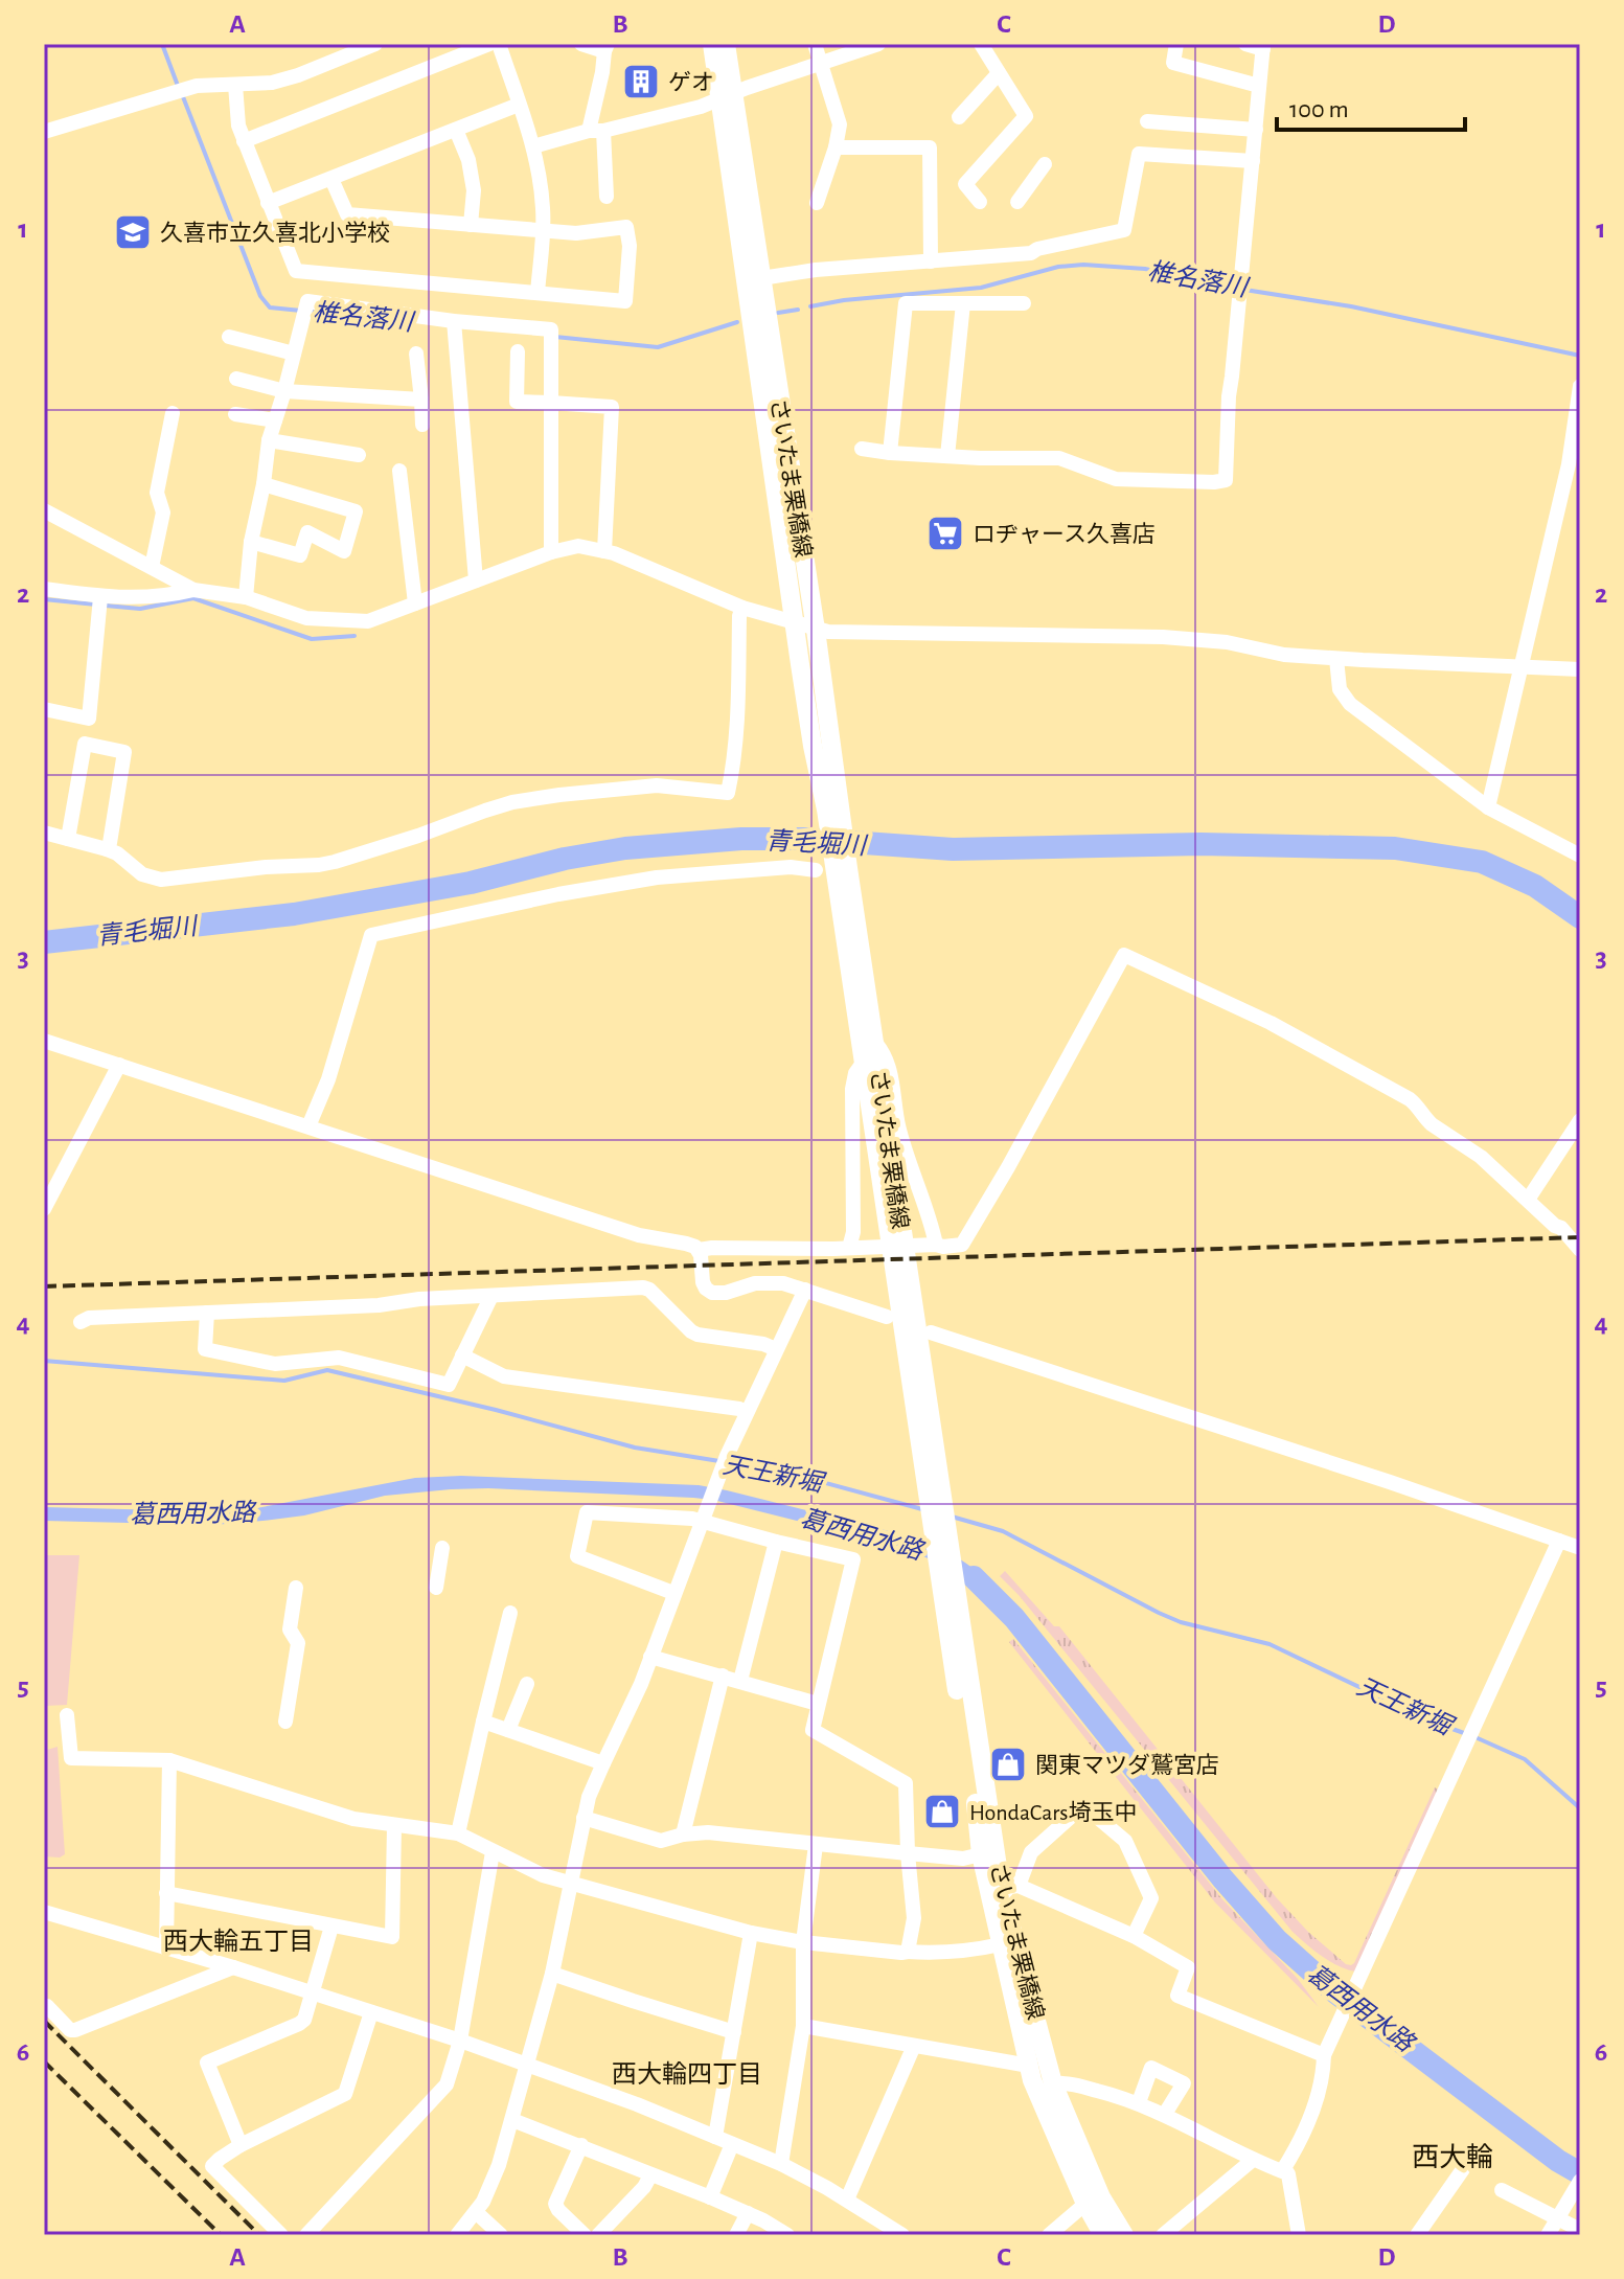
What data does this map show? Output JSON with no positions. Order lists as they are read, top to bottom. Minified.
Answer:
{"streets":{"main road":["さいたま栗橋線"]},"districts":["西大輪五丁目","西大輪四丁目","西大輪"],"water":["椎名落川","青毛堀川","天王新堀","葛西用水路"],"places":{"building":["ゲオ"],"school or university":["久喜市立久喜北小学校"],"supermarket":["ロヂャース久喜店"],"shop":["関東マツダ鷲宮店","HondaCars埼玉中"]},"scale_bar":"100 m","grid":{"columns":["A","B","C","D"],"rows":["1","2","3","4","5","6"]}}
